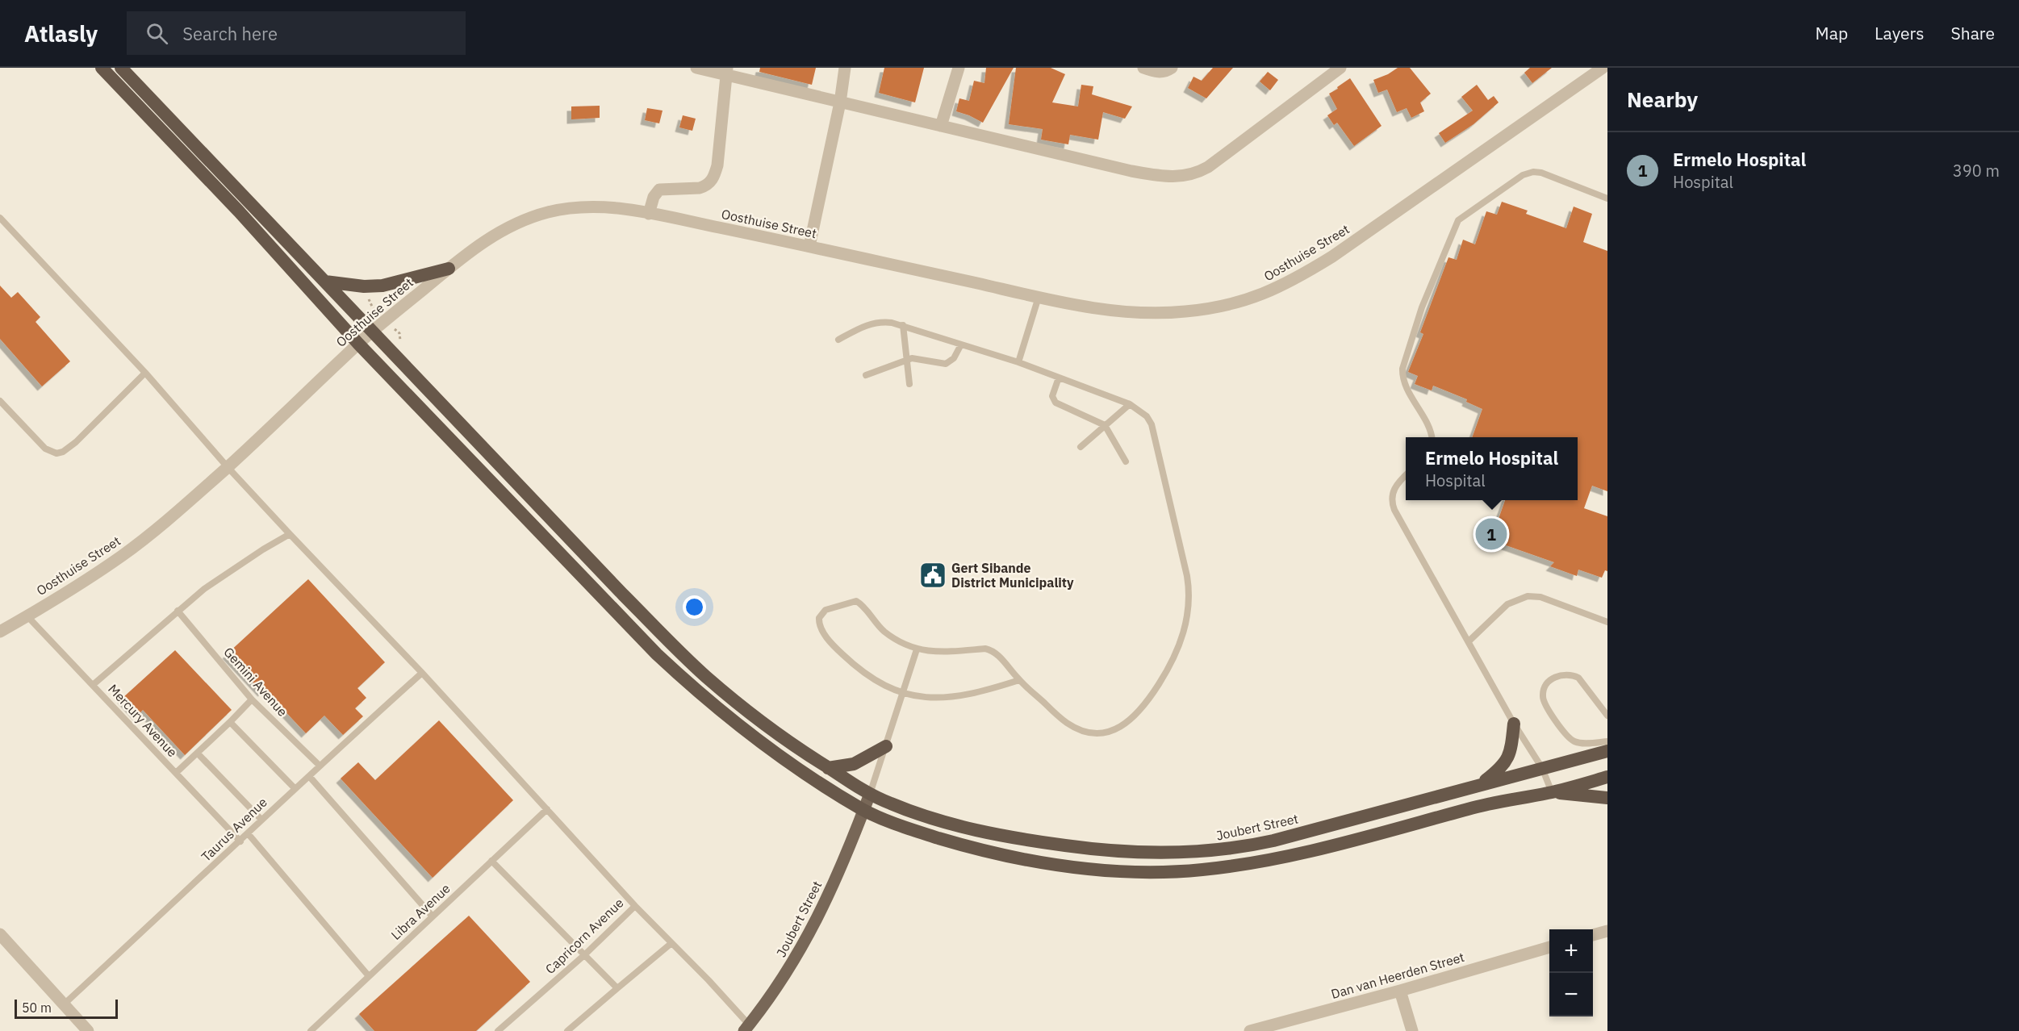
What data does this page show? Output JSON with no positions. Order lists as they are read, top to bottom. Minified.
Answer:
{"streets":{"highway":["Joubert Street"],"street":["Oosthuise Street","Dan van Heerden Street"],"lane":["Gemini Avenue","Mercury Avenue","Taurus Avenue","Libra Avenue","Capricorn Avenue"]},"crossings":[["Oosthuise Street","Mercury Avenue"],["Oosthuise Street","Capricorn Avenue"],["Gemini Avenue","Taurus Avenue"],["Mercury Avenue","Taurus Avenue"],["Taurus Avenue","Capricorn Avenue"],["Libra Avenue","Capricorn Avenue"]],"places":{"public building":["Gert Sibande District Municipality"]},"scale_bar":"50 m","page":{"header":"Atlasly","search":"Search here","nav":["Map","Layers","Share"],"heading":"Nearby","list":[{"mark":"1","name":"Ermelo Hospital","note":"Hospital","value":"390 m"}],"popup":["Ermelo Hospital","Hospital"],"pins":"1","map_buttons":["+","−"],"scale":"50 m"}}
